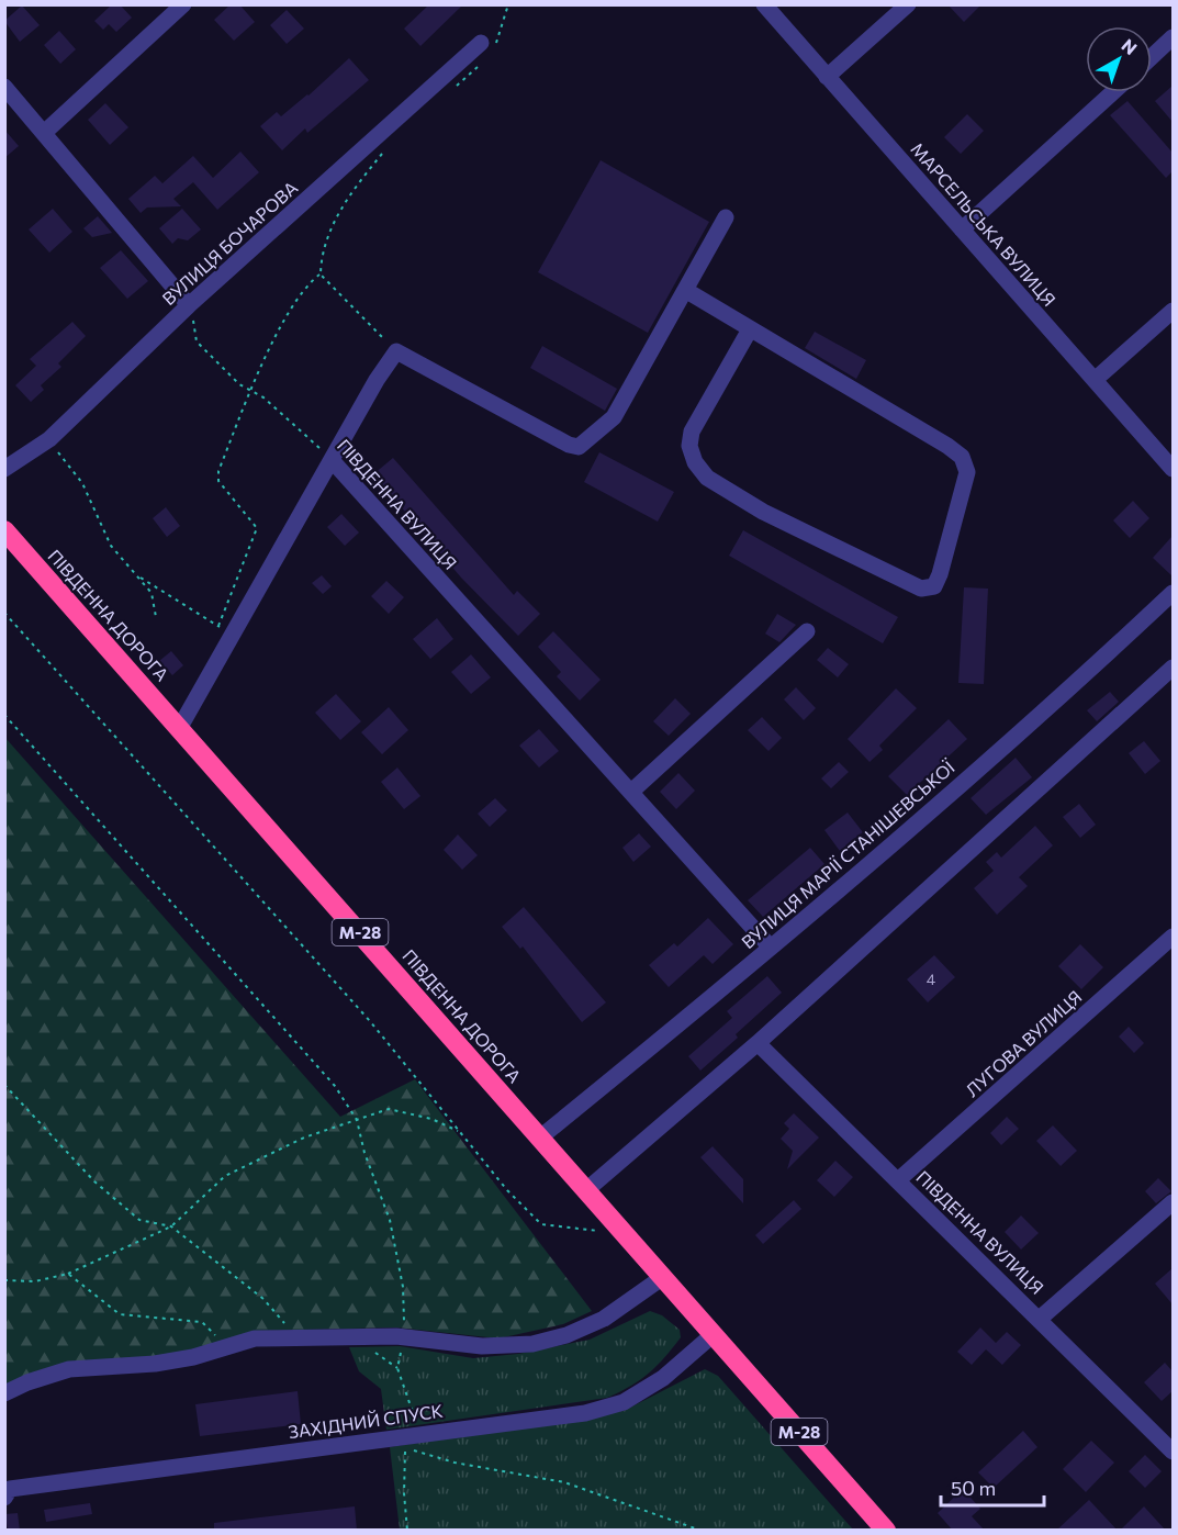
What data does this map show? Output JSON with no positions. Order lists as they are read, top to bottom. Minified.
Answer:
{"streets":{"highway":["ПІВДЕННА ДОРОГА","М-28"],"street":["МАРСЕЛЬСЬКА ВУЛИЦЯ","ВУЛИЦЯ БОЧАРОВА","ПІВДЕННА ВУЛИЦЯ","ВУЛИЦЯ МАРІЇ СТАНІШЕВСЬКОЇ","ЛУГОВА ВУЛИЦЯ","ЗАХІДНИЙ СПУСК"]},"crossings":[["ВУЛИЦЯ БОЧАРОВА","ПІВДЕННА ВУЛИЦЯ"],["ПІВДЕННА ВУЛИЦЯ","ВУЛИЦЯ МАРІЇ СТАНІШЕВСЬКОЇ"],["ПІВДЕННА ВУЛИЦЯ","ЛУГОВА ВУЛИЦЯ"],["ПІВДЕННА ДОРОГА","ВУЛИЦЯ МАРІЇ СТАНІШЕВСЬКОЇ"],["ПІВДЕННА ДОРОГА","ЗАХІДНИЙ СПУСК"]],"house_numbers":["4"],"scale_bar":"50 m","north":"top right"}
